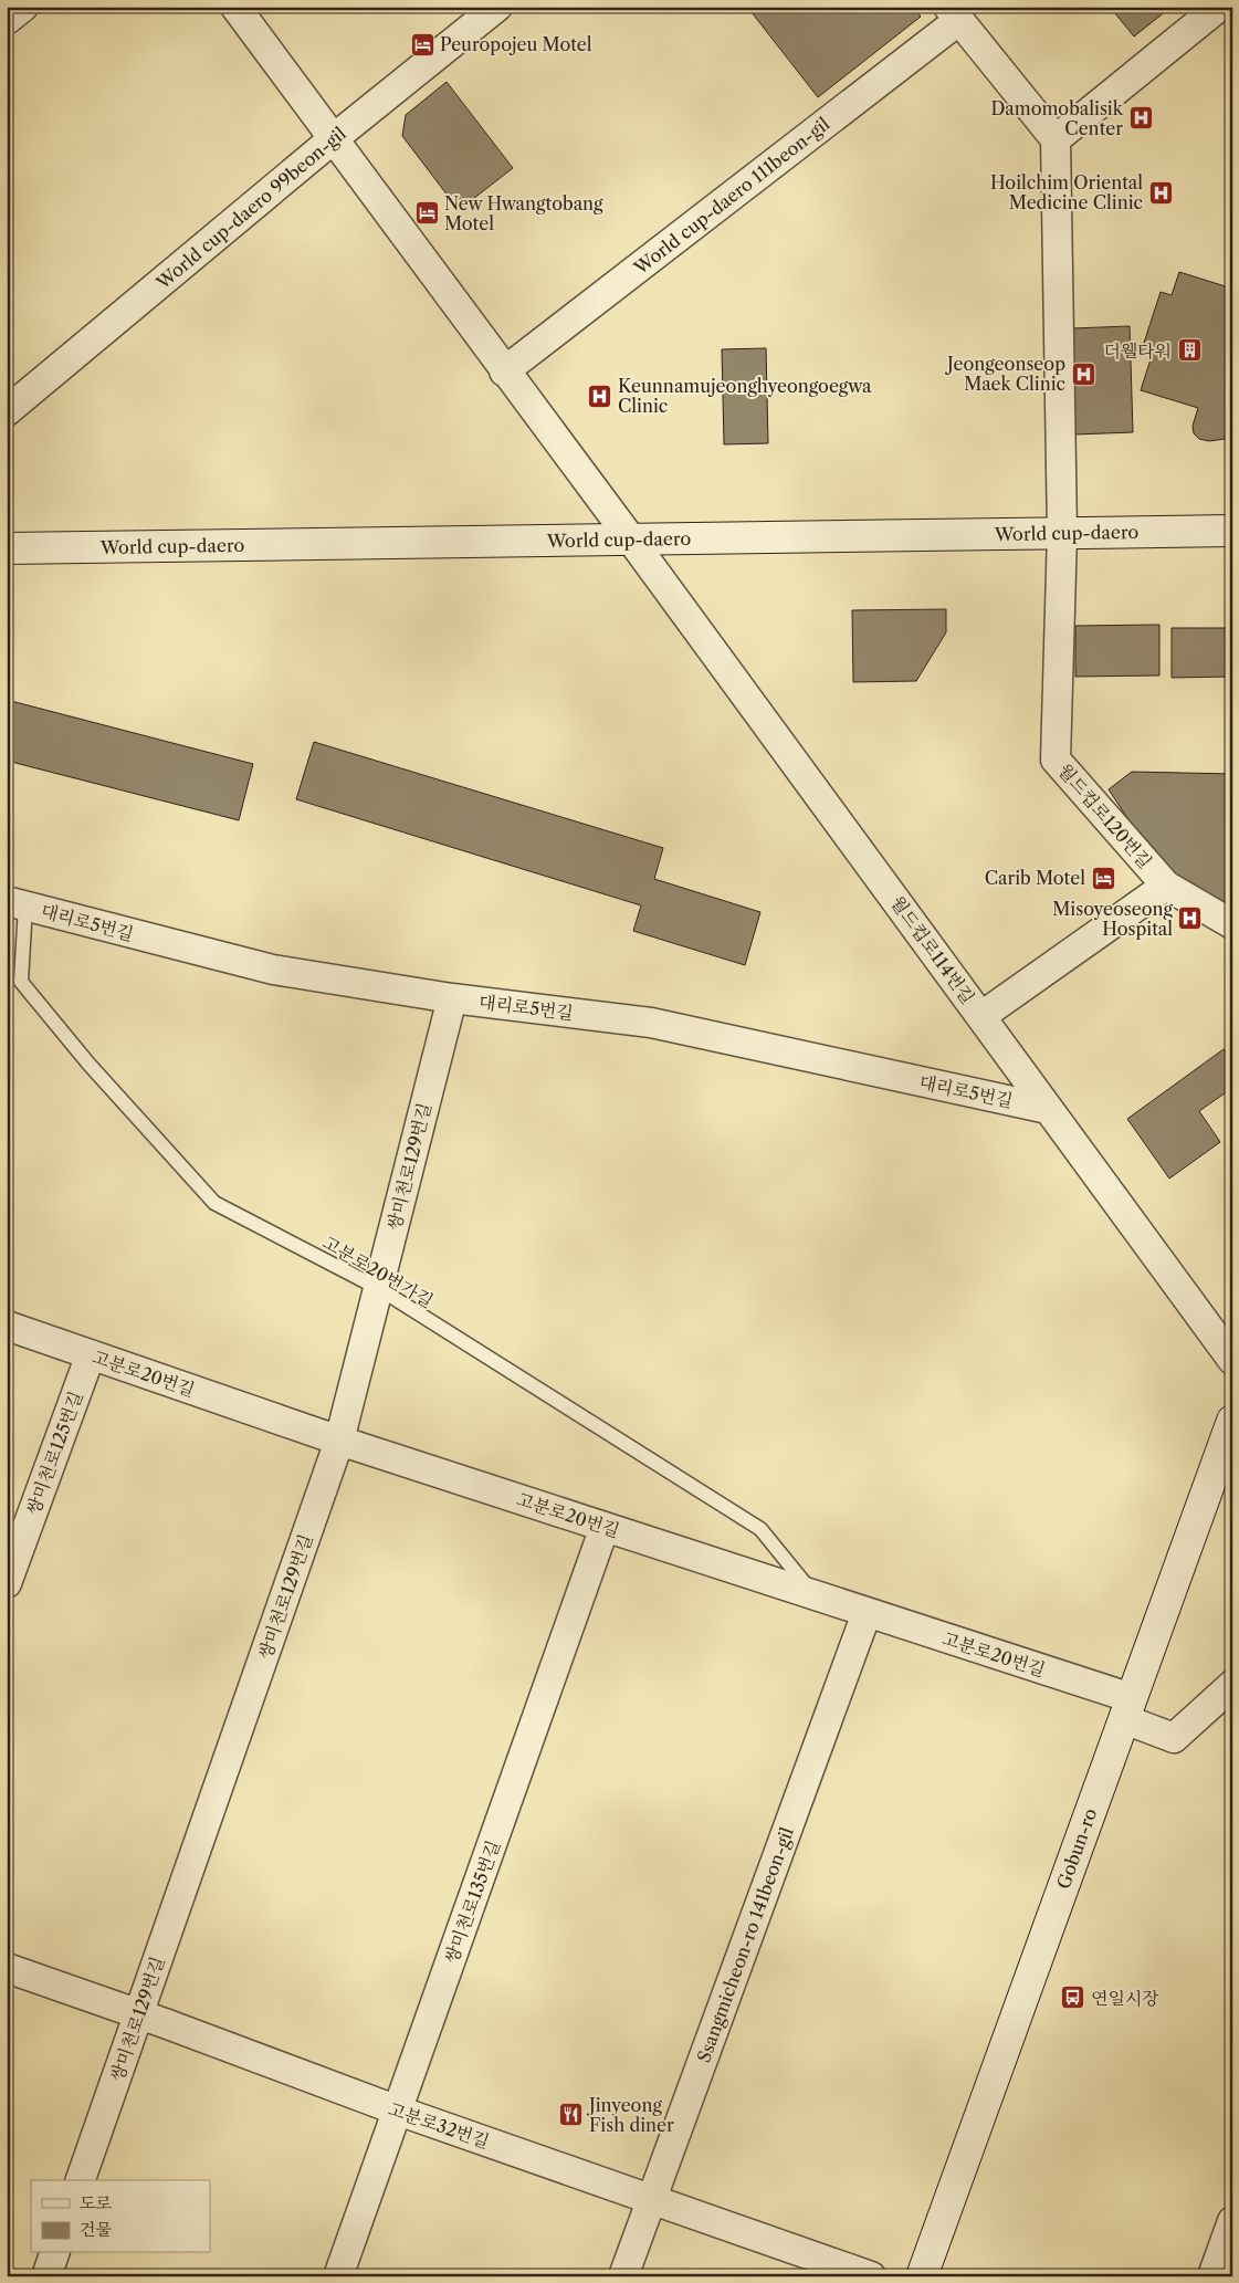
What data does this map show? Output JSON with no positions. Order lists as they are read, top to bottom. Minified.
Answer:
{"streets":{"main road":["World cup-daero","Gobun-ro"],"street":["World cup-daero 111beon-gil","World cup-daero 99beon-gil","월드컵로120번길","대리로5번길","월드컵로114번길","쌍미천로129번길","고분로20번길","쌍미천로125번길","쌍미천로135번길","Ssangmicheon-ro 141beon-gil","고분로32번길"],"lane":["고분로20번가길"]},"crossings":[["World cup-daero","월드컵로120번길"],["World cup-daero","월드컵로114번길"],["대리로5번길","월드컵로114번길"],["대리로5번길","쌍미천로129번길"],["대리로5번길","고분로20번가길"],["쌍미천로129번길","고분로20번가길"],["쌍미천로129번길","고분로20번길"],["쌍미천로129번길","고분로32번길"],["고분로20번가길","고분로20번길"],["고분로20번길","쌍미천로125번길"],["고분로20번길","Gobun-ro"],["고분로20번길","쌍미천로135번길"],["고분로20번길","Ssangmicheon-ro 141beon-gil"],["쌍미천로135번길","고분로32번길"],["Ssangmicheon-ro 141beon-gil","고분로32번길"]],"places":{"hotel":["Peuropojeu Motel","New Hwangtobang Motel","Carib Motel"],"hospital":["Damomobalisik Center","Hoilchim Oriental Medicine Clinic","Jeongeonseop Maek Clinic","Keunnamujeonghyeongoegwa Clinic","Misoyeoseong Hospital"],"building":["더웰타워"],"bus stop":["연일시장"],"restaurant":["Jinyeong Fish diner"]},"legend":["도로","건물"]}
